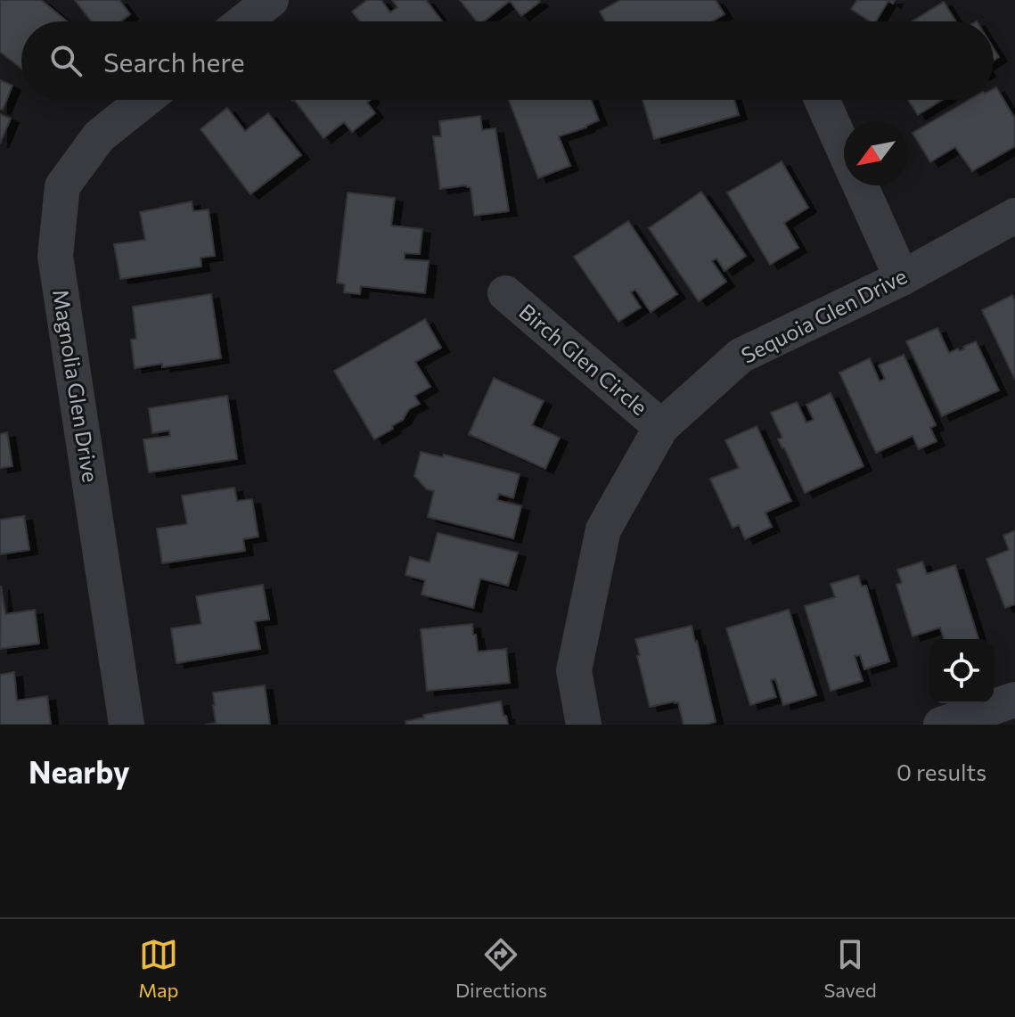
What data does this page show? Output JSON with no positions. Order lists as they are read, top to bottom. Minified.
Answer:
{"streets":{"street":["Sequoia Glen Drive","Birch Glen Circle","Magnolia Glen Drive"]},"crossings":[["Sequoia Glen Drive","Birch Glen Circle"]],"north":"bottom left","page":{"search":"Search here","heading":["Nearby","0 results"],"nav":["Map","Directions","Saved"]}}
